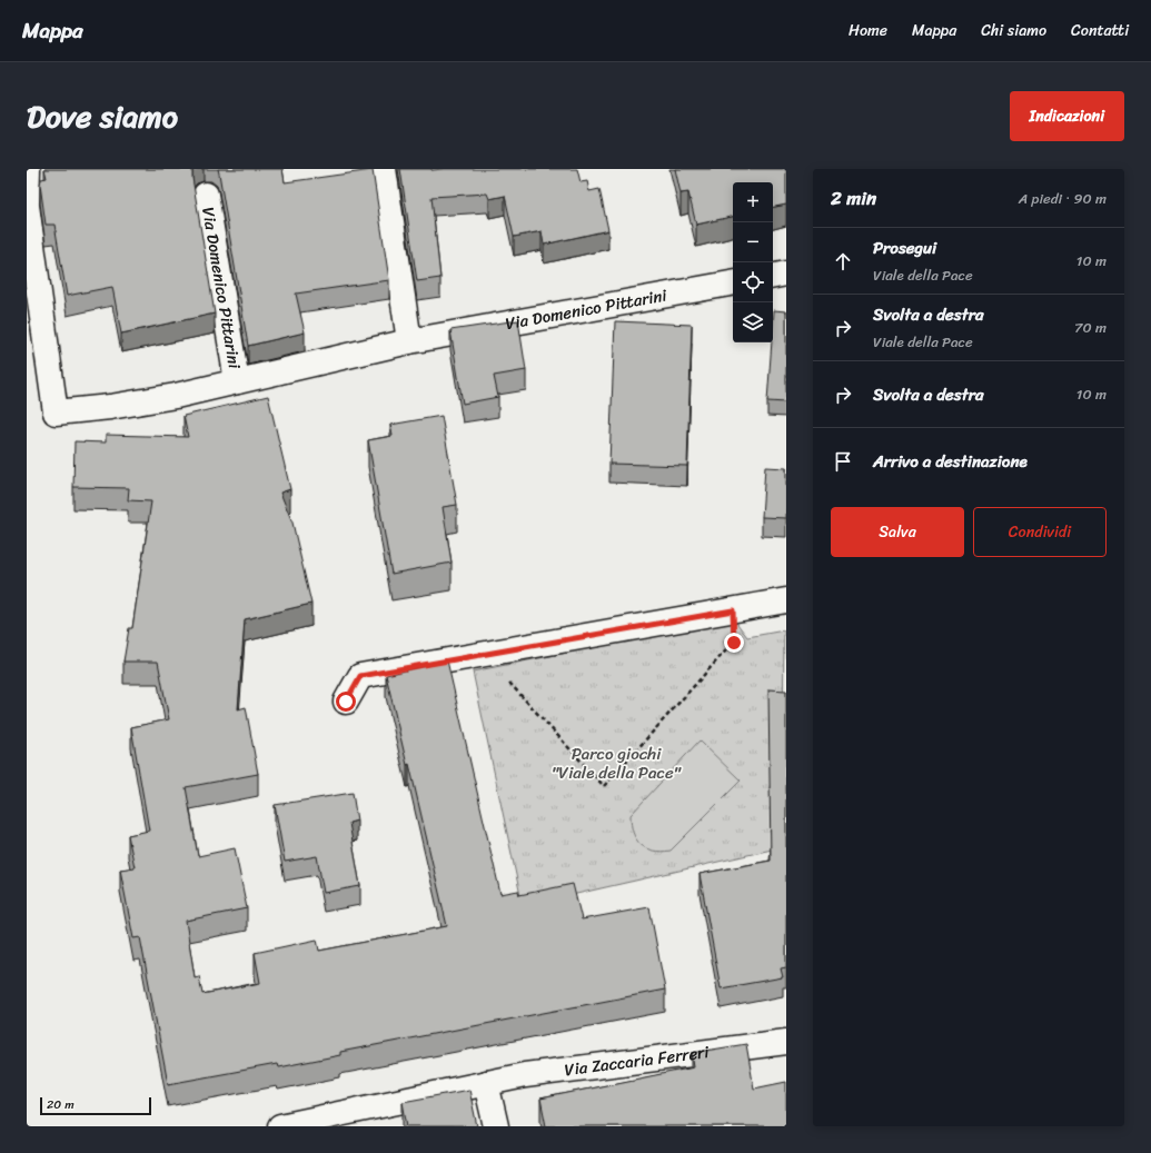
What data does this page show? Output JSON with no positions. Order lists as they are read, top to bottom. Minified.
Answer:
{"streets":{"street":["Via Domenico Pittarini","Via Zaccaria Ferreri"]},"parks":["Parco giochi \"Viale della Pace\""],"scale_bar":"20 m","page":{"header":"Mappa","nav":["Home","Mappa","Chi siamo","Contatti"],"title":"Dove siamo","buttons":["Indicazioni",["Salva","Condividi"]],"heading":["2 min","A piedi · 90 m"],"map_buttons":["+","−"],"list":[["Prosegui","Viale della Pace","10 m"],["Svolta a destra","Viale della Pace","70 m"],["Svolta a destra","10 m"],"Arrivo a destinazione"],"scale":"20 m"}}
